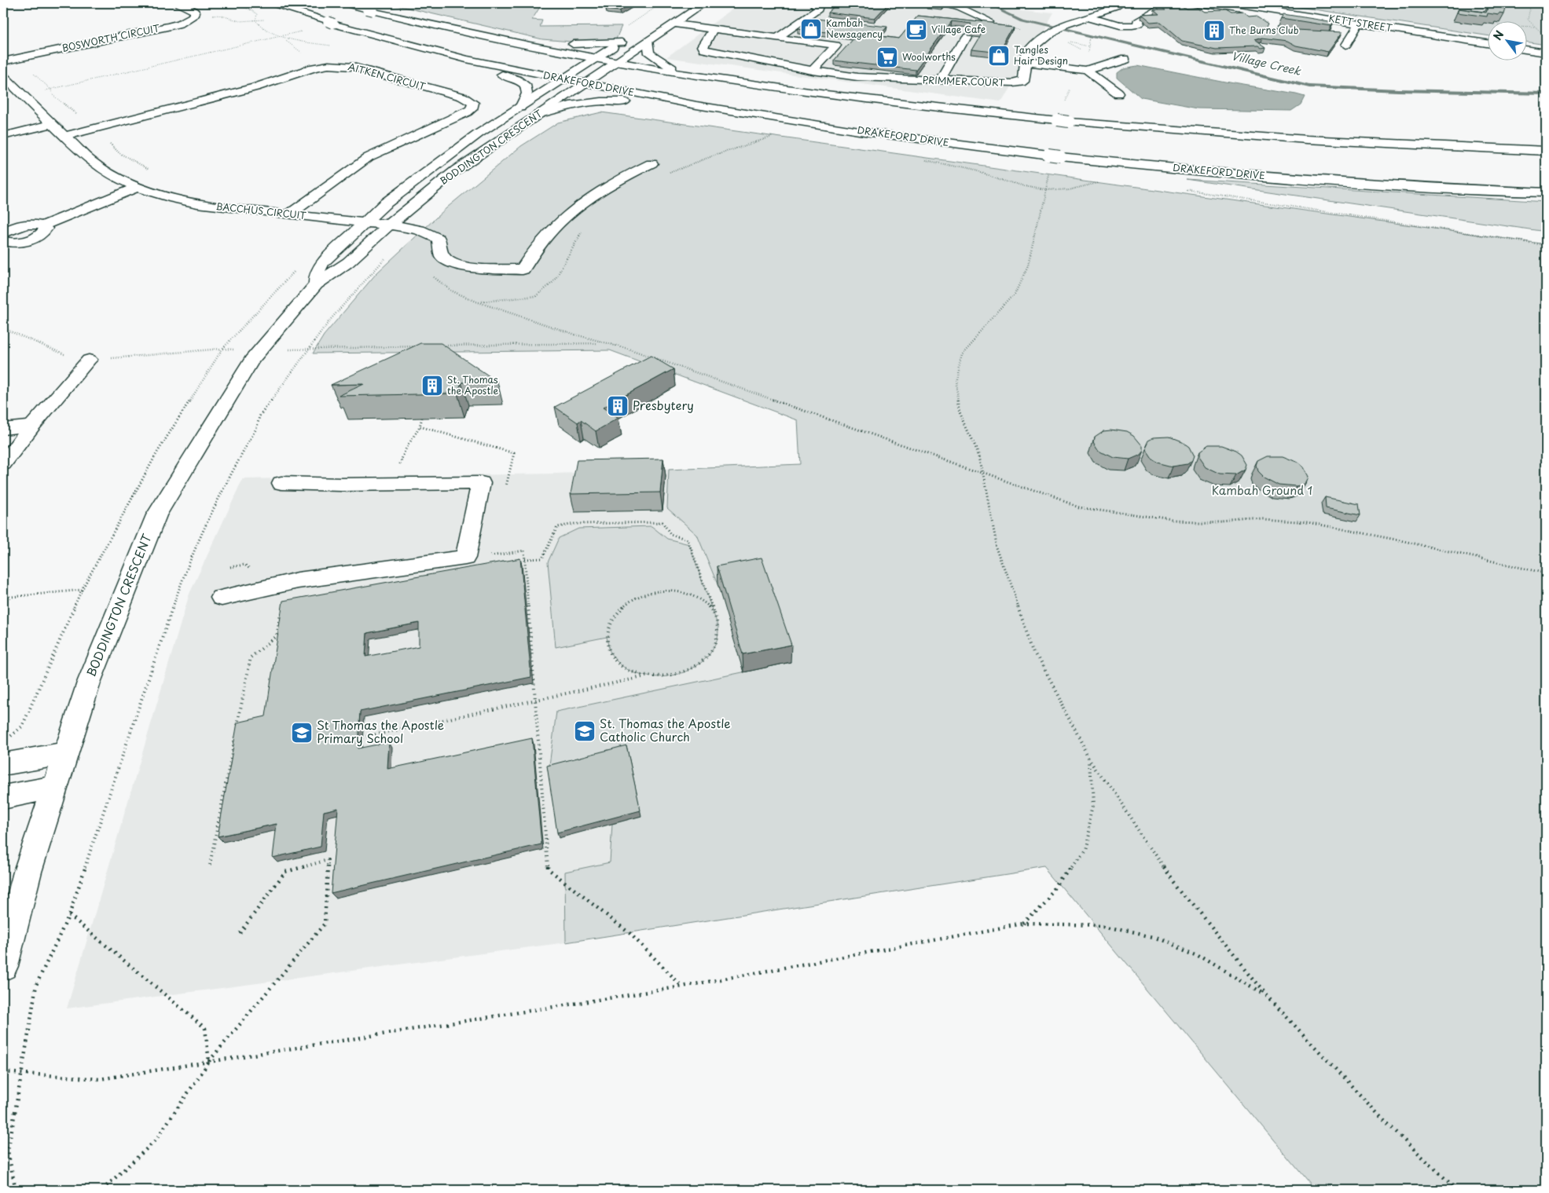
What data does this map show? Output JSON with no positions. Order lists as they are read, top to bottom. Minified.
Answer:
{"streets":{"main road":["KETT STREET","BOSWORTH CIRCUIT","AITKEN CIRCUIT","PRIMMER COURT","DRAKEFORD DRIVE","BODDINGTON CRESCENT","BACCHUS CIRCUIT"]},"crossings":[["AITKEN CIRCUIT","BACCHUS CIRCUIT"],["DRAKEFORD DRIVE","BODDINGTON CRESCENT"],["BODDINGTON CRESCENT","BACCHUS CIRCUIT"]],"water":["Village Creek"],"parks":["Kambah Ground 1"],"places":{"shop":["Kambah Newsagency","Tangles Hair Design"],"cafe":["Village Cafe"],"building":["The Burns Club","St. Thomas the Apostle","Presbytery"],"supermarket":["Woolworths"],"school or university":["St. Thomas the Apostle Catholic Church","St Thomas the Apostle Primary School"]},"north":"top left"}
